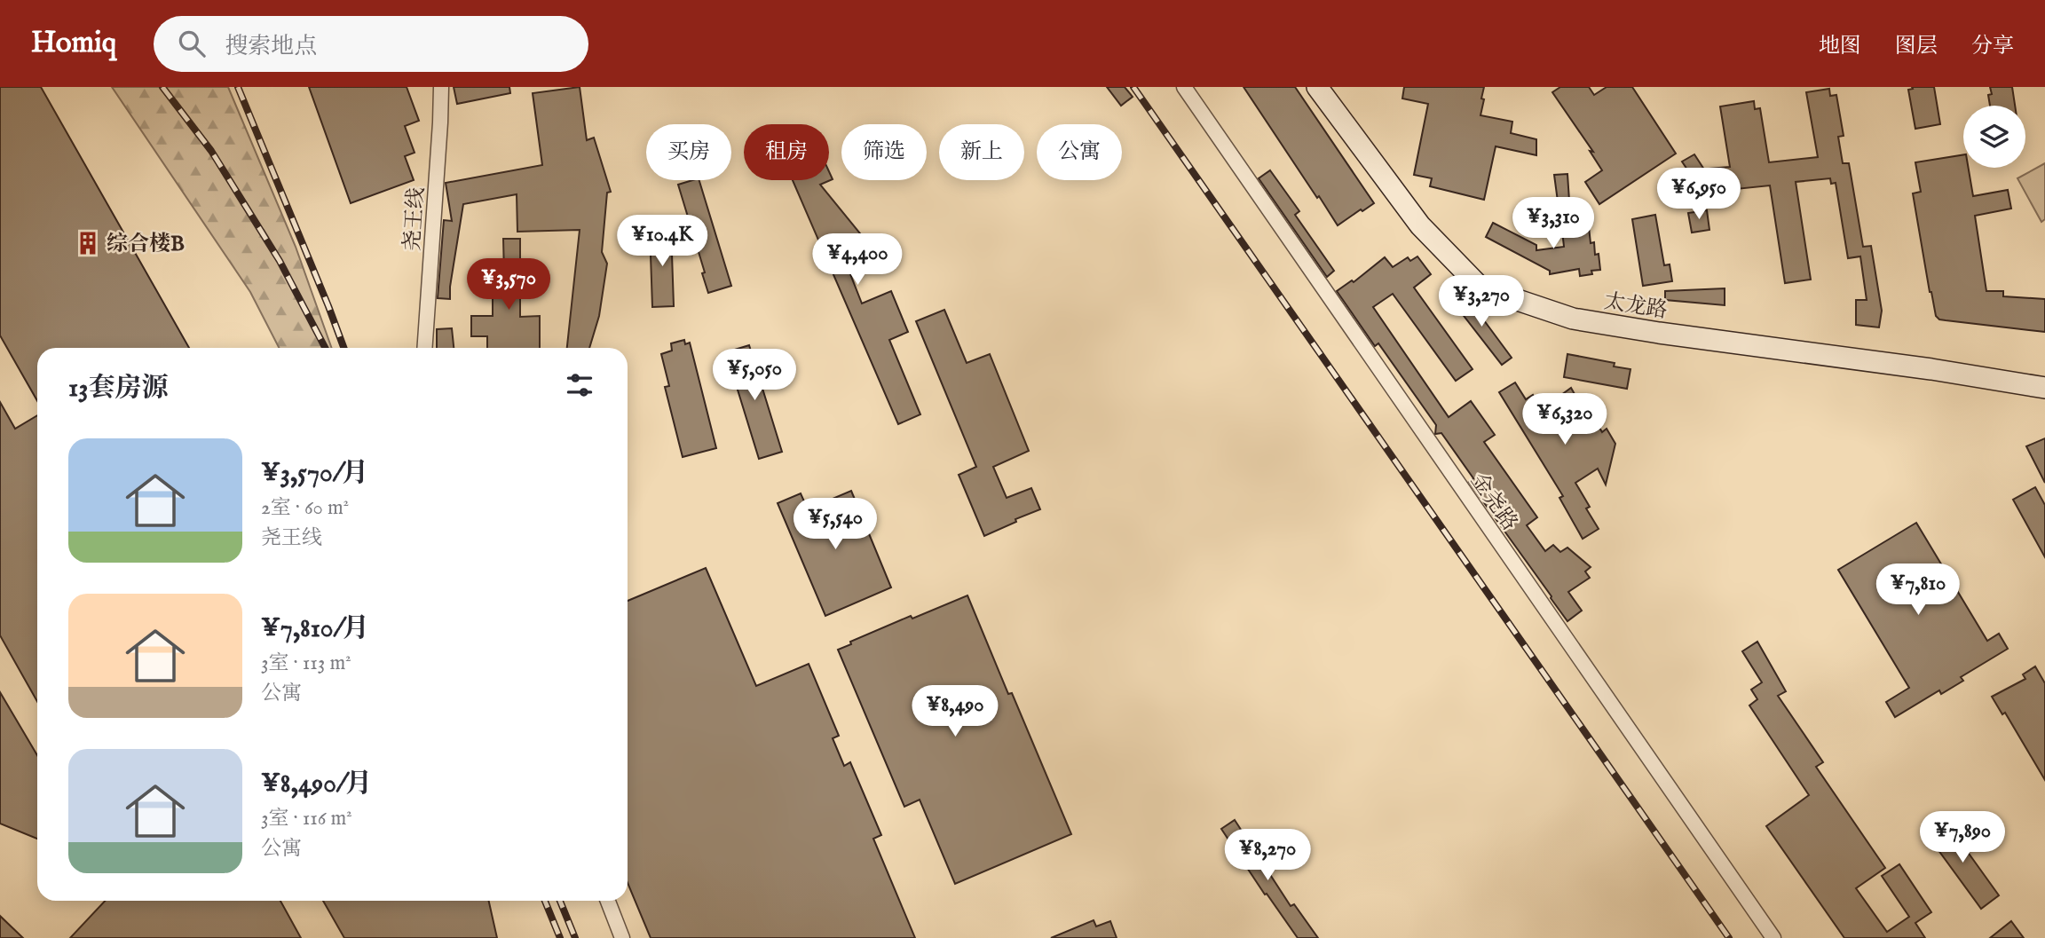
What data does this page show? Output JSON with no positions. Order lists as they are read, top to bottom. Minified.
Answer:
{"streets":{"street":["尧王线","太龙路","金尧路"]},"places":{"building":["综合楼B"]},"page":{"header":"Homiq","search":"搜索地点","nav":["地图","图层","分享"],"chip":["买房","租房","筛选","新上","公寓"],"price":["¥6,950","¥3,310","¥10.4K","¥4,400","¥3,570","¥3,270","¥5,050","¥6,320","¥5,540","¥7,810","¥8,490","¥7,890","¥8,270"],"heading":"13套房源","list":[{"name":"¥3,570/月","note":"2室 · 60 m² · 尧王线"},{"name":"¥7,810/月","note":"3室 · 113 m² · 公寓"},{"name":"¥8,490/月","note":"3室 · 116 m² · 公寓"}]}}
